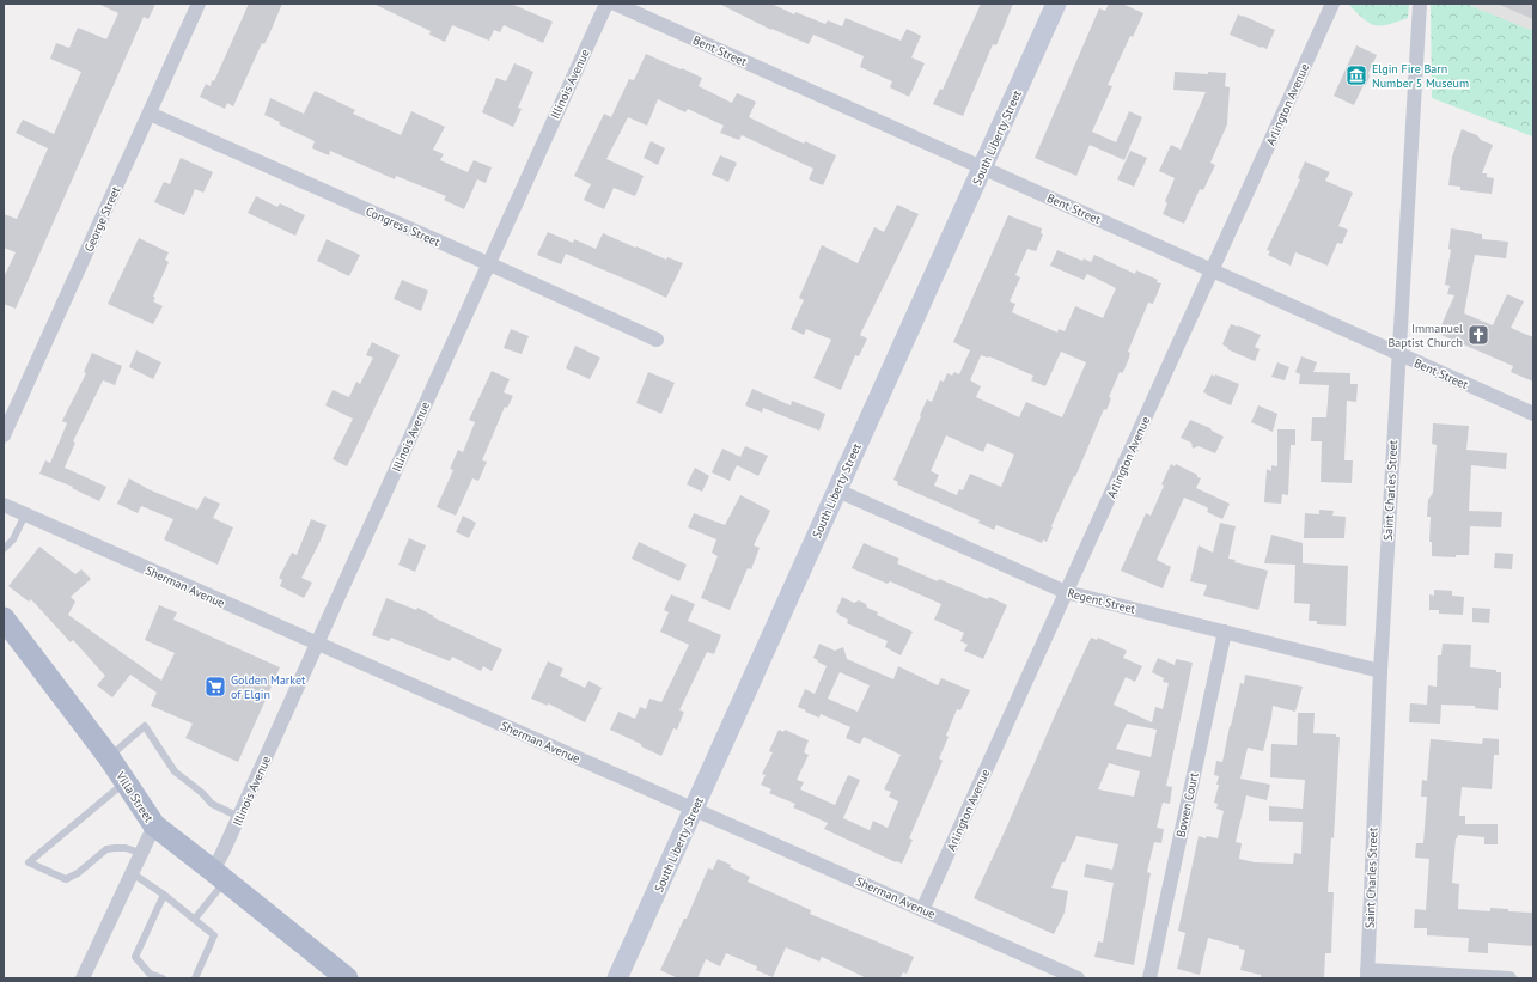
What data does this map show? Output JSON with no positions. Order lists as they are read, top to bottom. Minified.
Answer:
{"streets":{"main road":["South Liberty Street","Villa Street"],"street":["Bent Street","Illinois Avenue","Arlington Avenue","George Street","Congress Street","Saint Charles Street","Sherman Avenue","Regent Street","Bowen Court"]},"crossings":[["Bent Street","Arlington Avenue"],["Bent Street","South Liberty Street"],["Bent Street","Saint Charles Street"],["Illinois Avenue","Congress Street"],["Illinois Avenue","Sherman Avenue"],["Illinois Avenue","Villa Street"],["Arlington Avenue","Sherman Avenue"],["Arlington Avenue","Regent Street"],["South Liberty Street","Sherman Avenue"],["South Liberty Street","Regent Street"],["George Street","Congress Street"],["Saint Charles Street","Regent Street"],["Regent Street","Bowen Court"]],"places":{"museum":["Elgin Fire Barn Number 5 Museum"],"church":["Immanuel Baptist Church"],"supermarket":["Golden Market of Elgin"]}}
